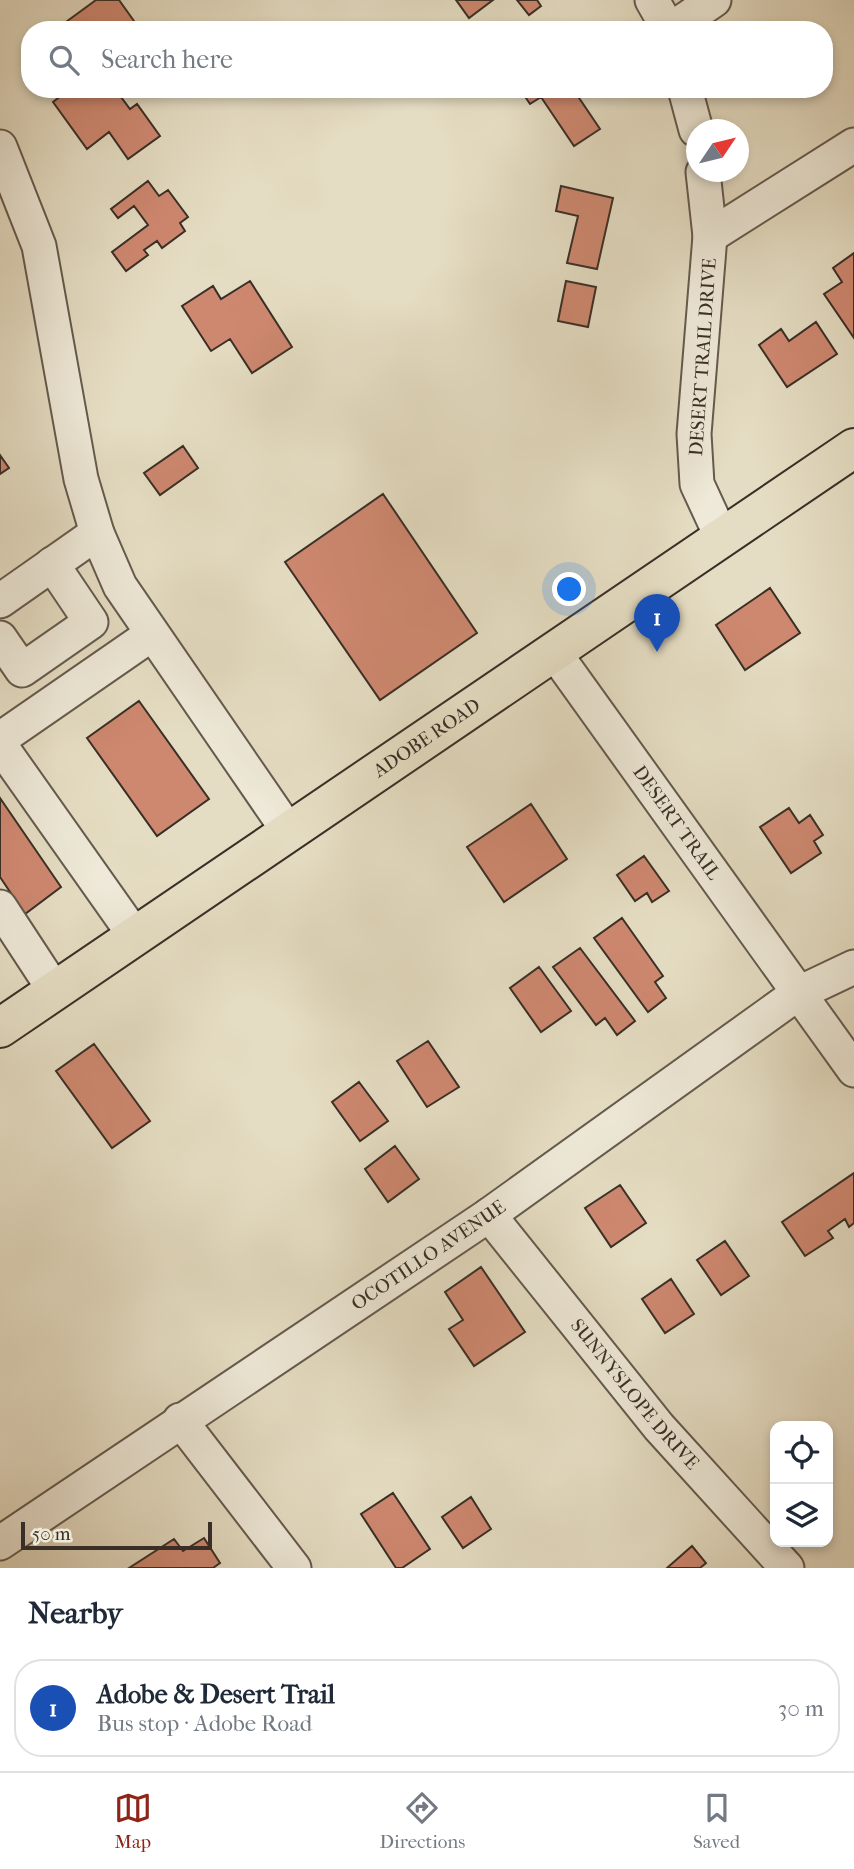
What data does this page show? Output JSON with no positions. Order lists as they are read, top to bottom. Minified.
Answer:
{"streets":{"main road":["ADOBE ROAD"],"street":["DESERT TRAIL DRIVE","DESERT TRAIL","OCOTILLO AVENUE","SUNNYSLOPE DRIVE"]},"crossings":[["DESERT TRAIL DRIVE","ADOBE ROAD"],["ADOBE ROAD","DESERT TRAIL"],["DESERT TRAIL","OCOTILLO AVENUE"],["OCOTILLO AVENUE","SUNNYSLOPE DRIVE"]],"scale_bar":"50 m","north":"top right","page":{"search":"Search here","pins":"1","scale":"50 m","heading":"Nearby","list":[{"mark":"1","name":"Adobe & Desert Trail","note":"Bus stop · Adobe Road","value":"30 m"}],"nav":["Map","Directions","Saved"]}}
